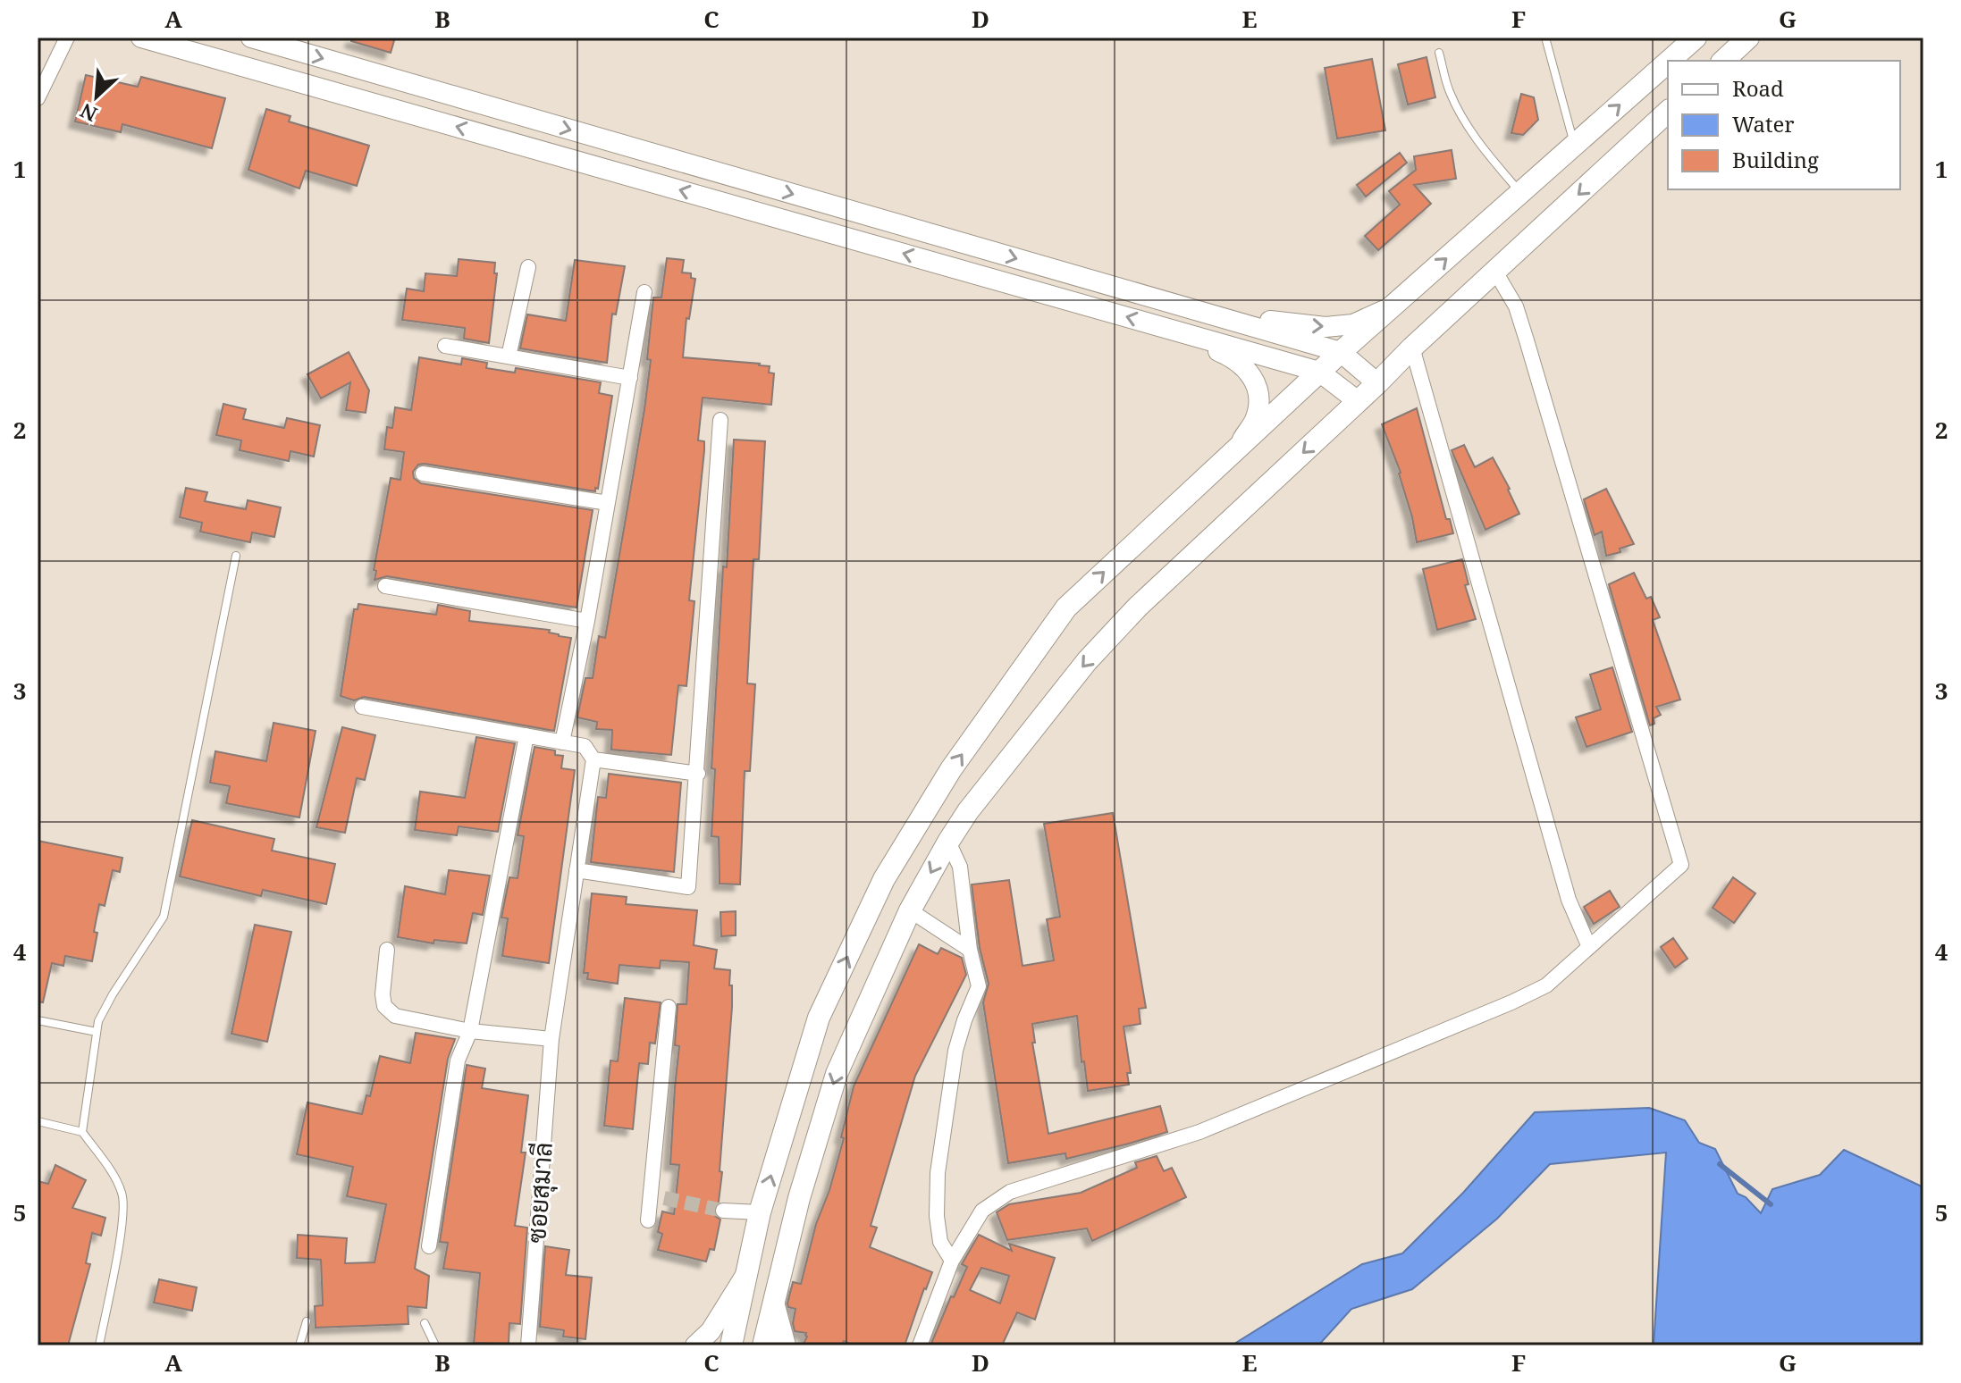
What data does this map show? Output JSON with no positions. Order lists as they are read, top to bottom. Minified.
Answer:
{"streets":{"street":["ซอยสุมาลี"]},"legend":["Road","Water","Building"],"north":"bottom left","grid":{"columns":["A","B","C","D","E","F","G"],"rows":["1","2","3","4","5"]}}
